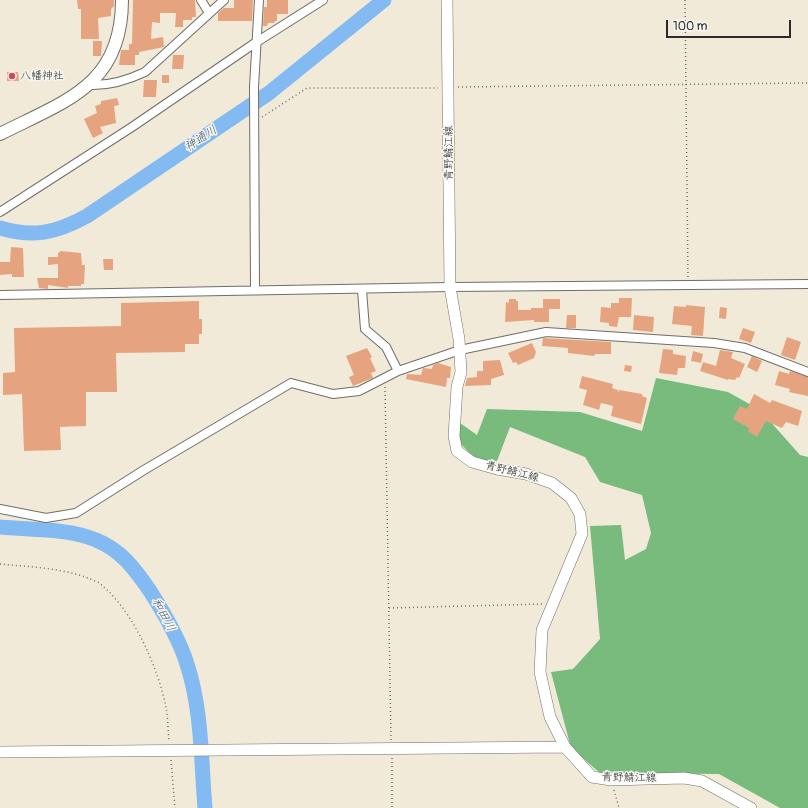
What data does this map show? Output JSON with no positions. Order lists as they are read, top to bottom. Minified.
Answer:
{"streets":{"main road":["青野鯖江線"]},"water":["神通川","和田川"],"places":["八幡神社"],"scale_bar":"100 m"}
